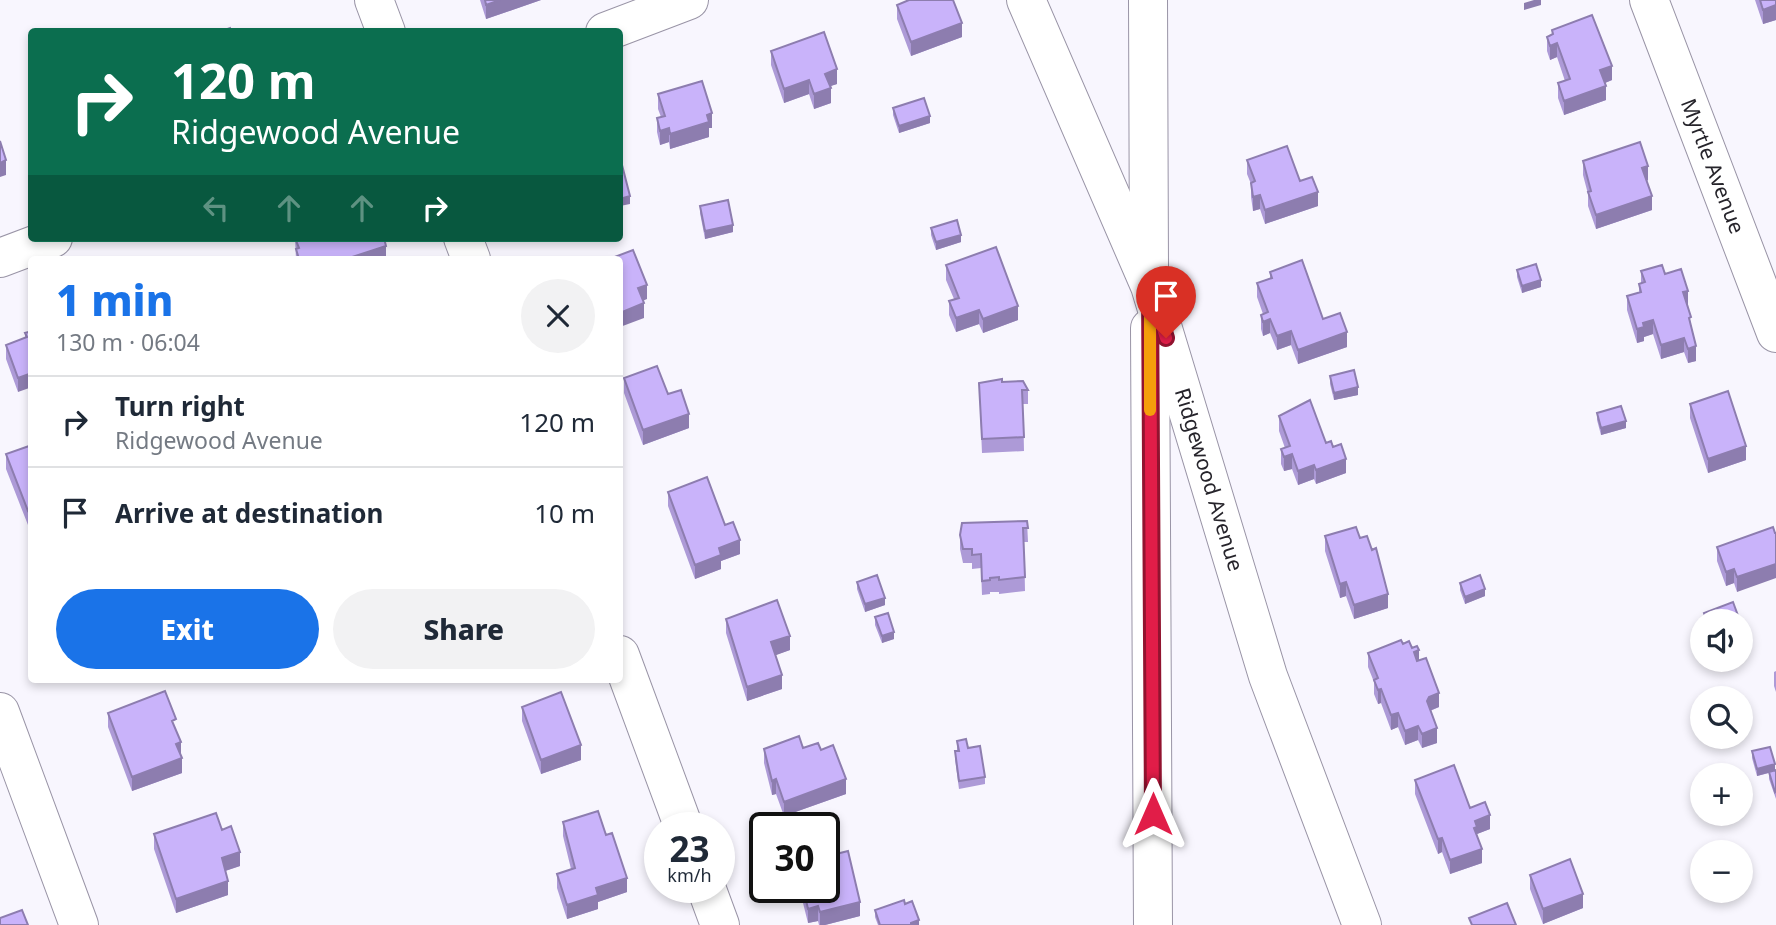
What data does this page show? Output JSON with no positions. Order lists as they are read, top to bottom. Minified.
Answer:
{"streets":{"street":["Myrtle Avenue","Ridgewood Avenue"]},"page":{"turn":["120 m","Ridgewood Avenue"],"heading":["1 min","130 m · 06:04"],"list":[{"name":"Turn right","note":"Ridgewood Avenue","value":"120 m"},{"name":"Arrive at destination","value":"10 m"}],"buttons":["Exit","Share"],"map_buttons":["+","−"],"speed":"23 km/h","limit":"30"}}
